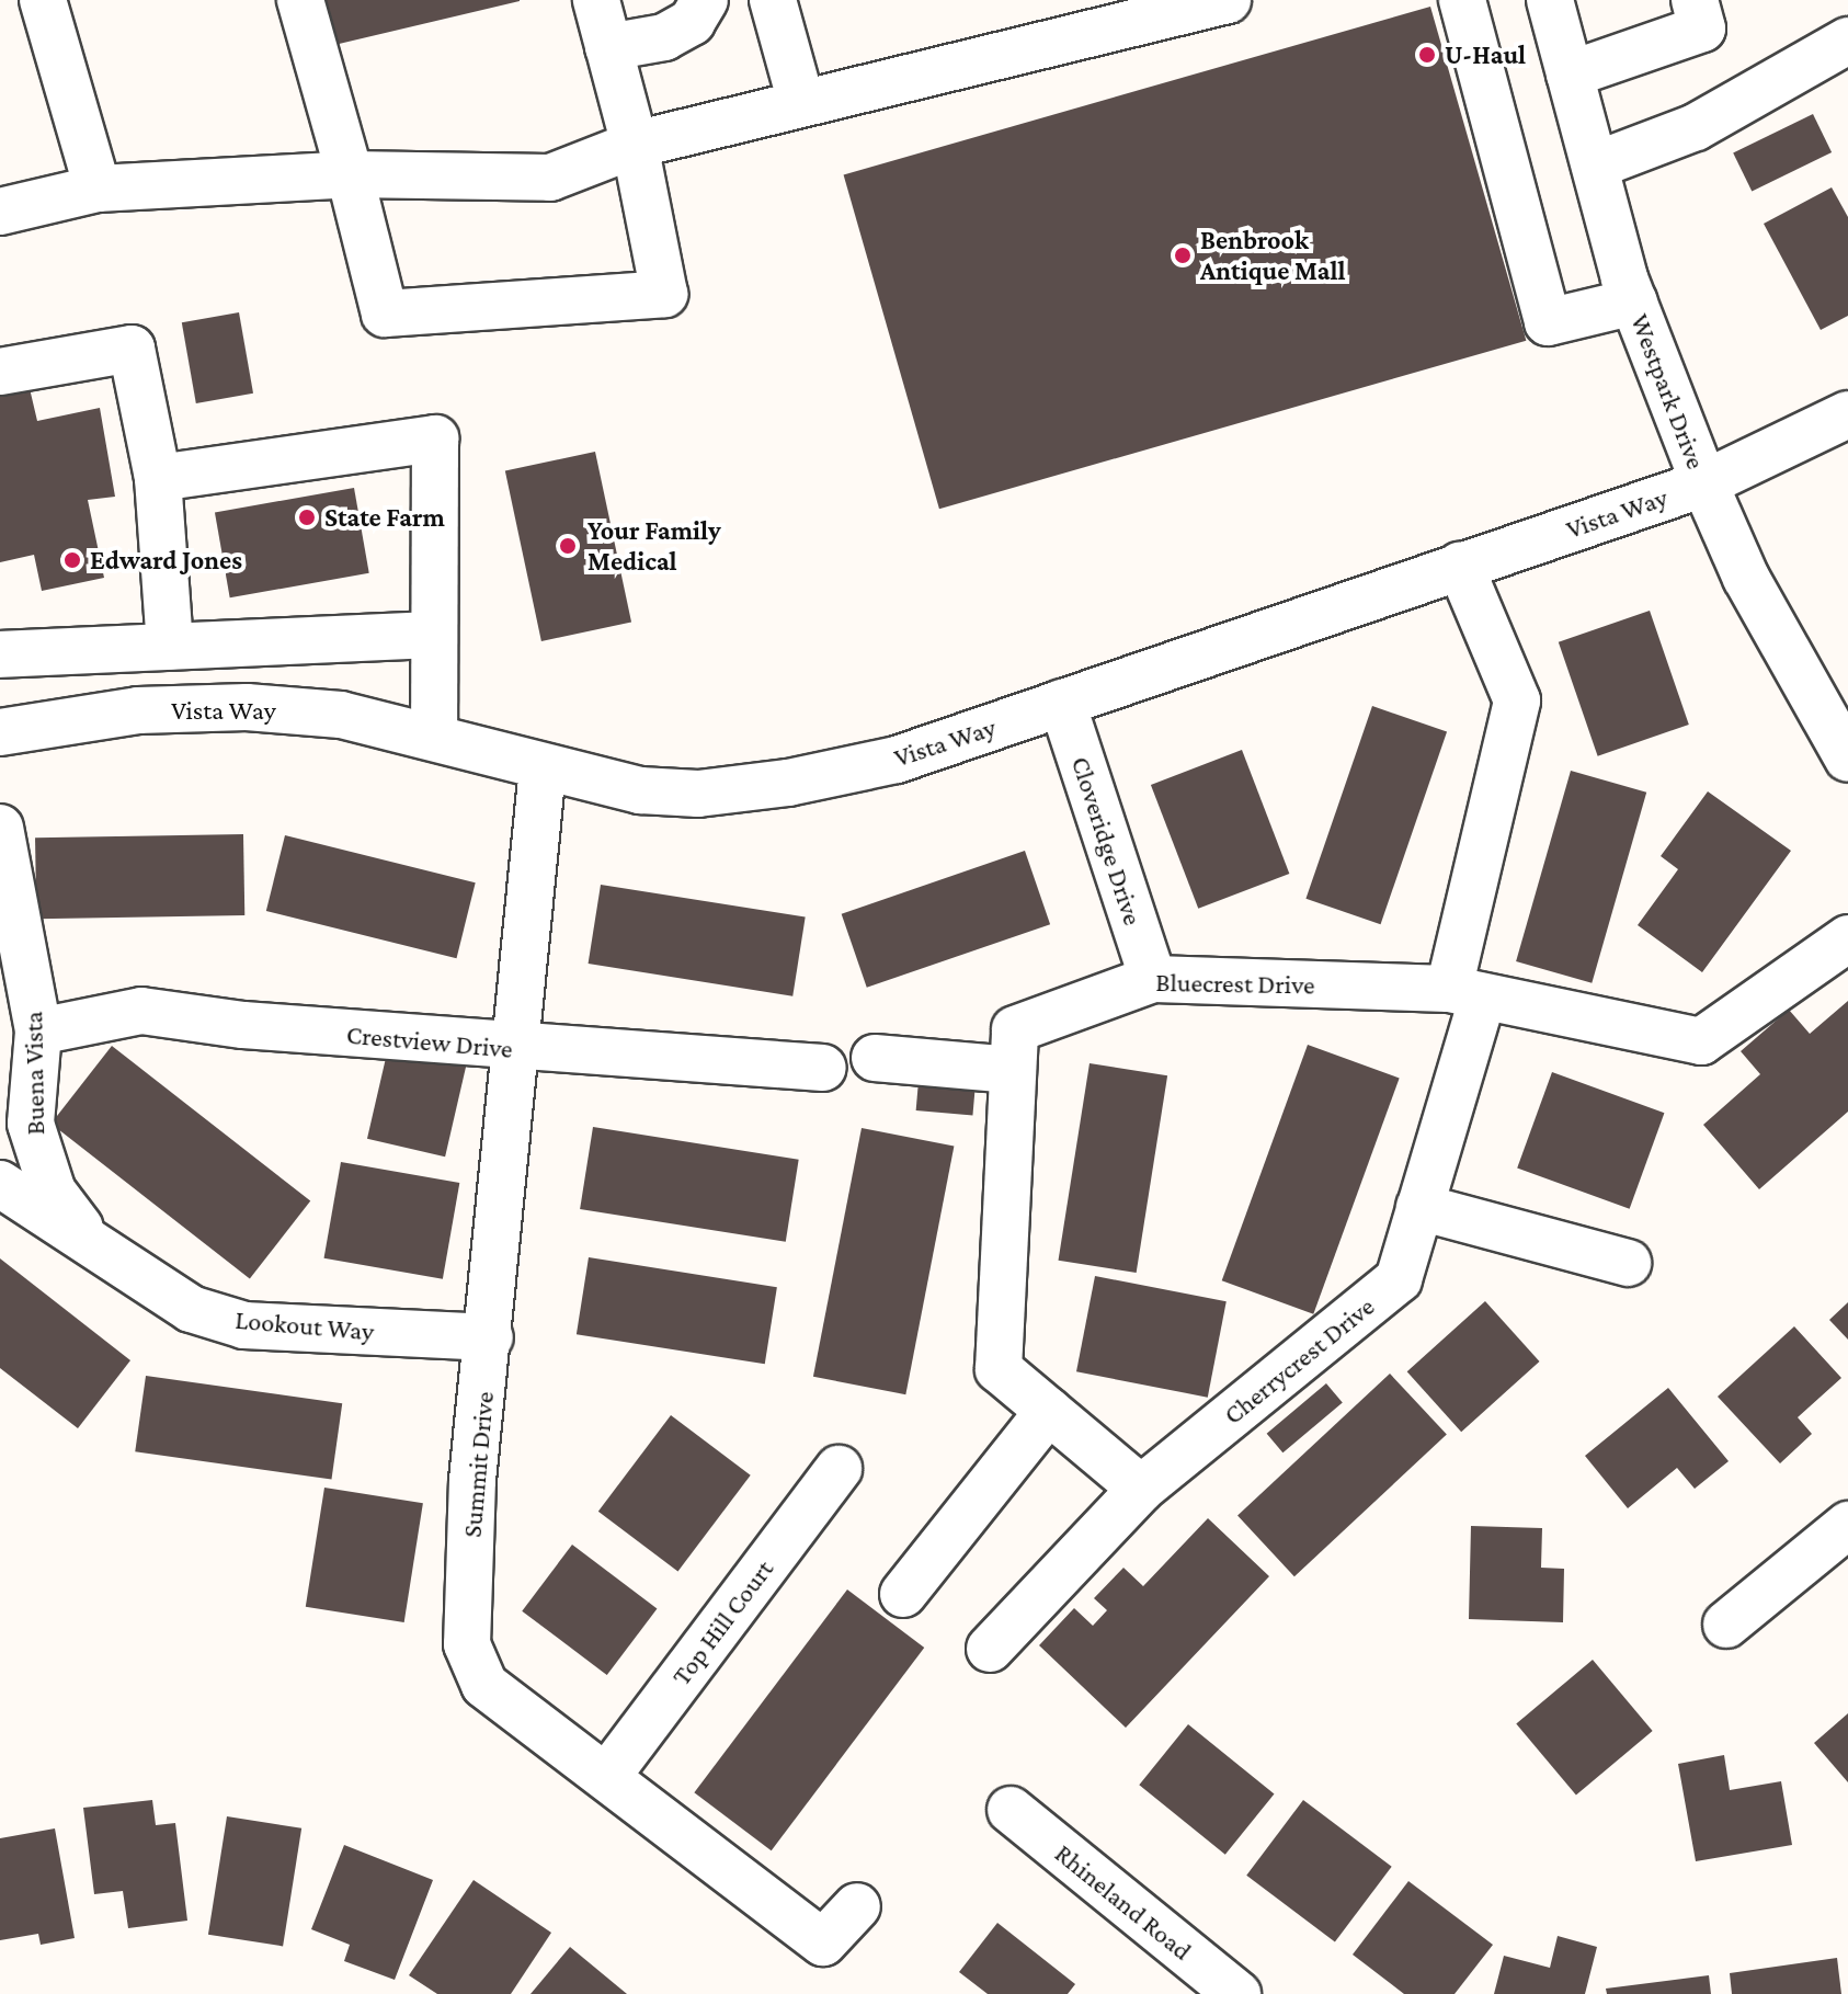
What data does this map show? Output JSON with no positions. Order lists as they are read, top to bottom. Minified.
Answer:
{"streets":{"street":["Westpark Drive","Vista Way","Cloveridge Drive","Bluecrest Drive","Crestview Drive","Buena Vista","Lookout Way","Cherrycrest Drive","Summit Drive","Top Hill Court","Rhineland Road"]},"crossings":[["Westpark Drive","Vista Way"],["Vista Way","Cloveridge Drive"],["Vista Way","Cherrycrest Drive"],["Vista Way","Summit Drive"],["Cloveridge Drive","Bluecrest Drive"],["Bluecrest Drive","Cherrycrest Drive"],["Crestview Drive","Buena Vista"],["Crestview Drive","Summit Drive"],["Buena Vista","Lookout Way"],["Lookout Way","Summit Drive"],["Summit Drive","Top Hill Court"]],"places":["U-Haul","Benbrook Antique Mall","State Farm","Your Family Medical","Edward Jones"]}
